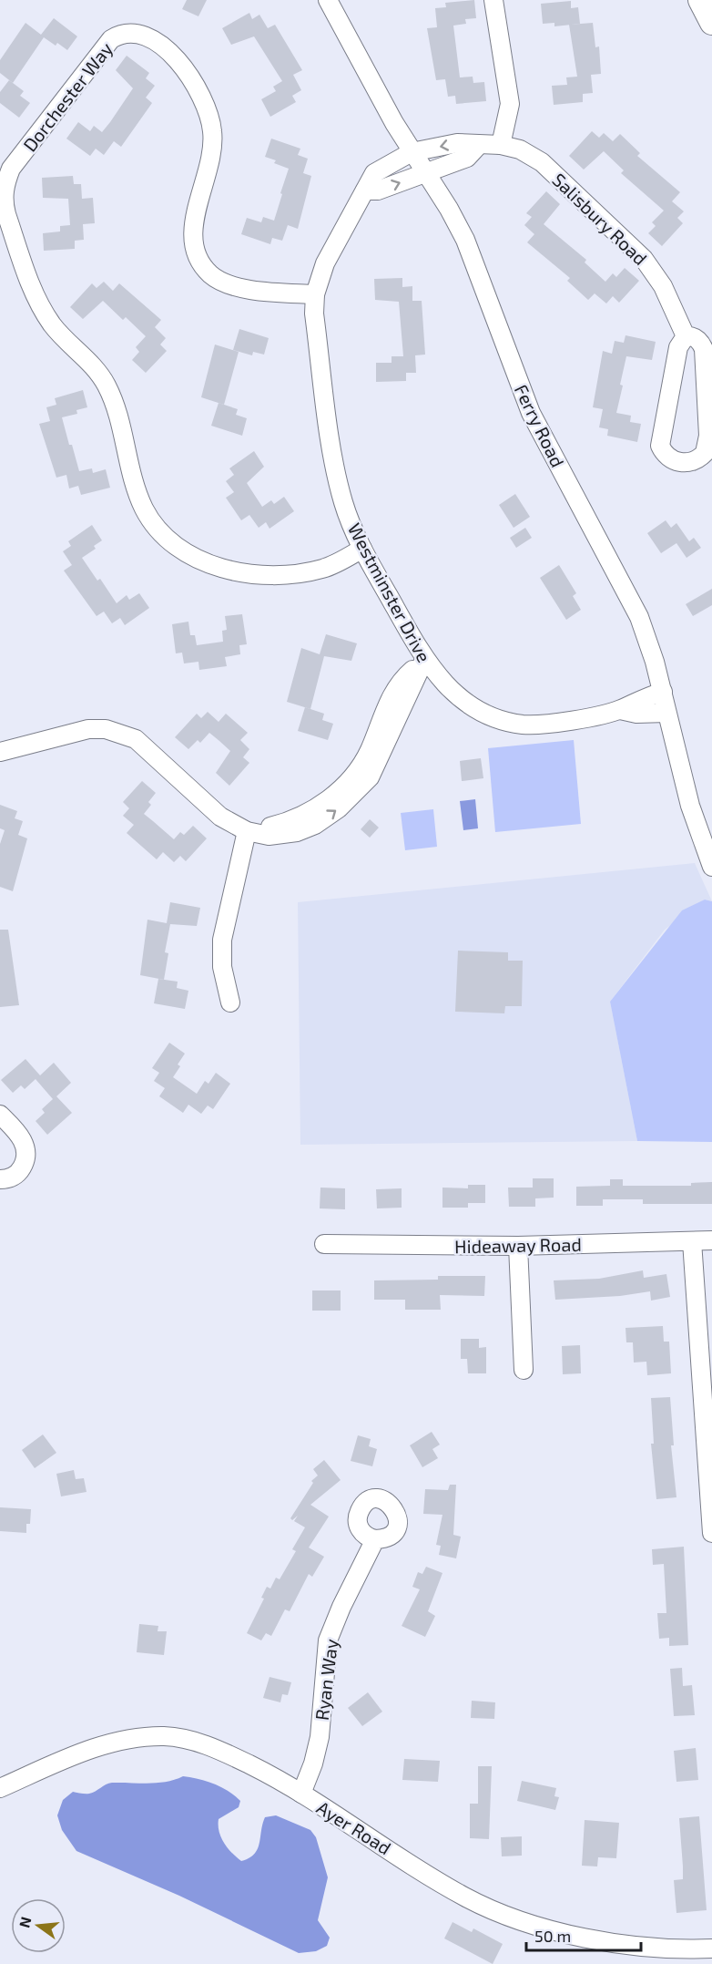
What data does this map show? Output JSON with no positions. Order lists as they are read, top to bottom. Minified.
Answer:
{"streets":{"street":["Dorchester Way","Salisbury Road","Ferry Road","Westminster Drive","Hideaway Road","Ryan Way","Ayer Road"]},"crossings":[["Dorchester Way","Westminster Drive"],["Salisbury Road","Ferry Road"],["Salisbury Road","Westminster Drive"],["Ferry Road","Westminster Drive"],["Ryan Way","Ayer Road"]],"scale_bar":"50 m","north":"left"}
